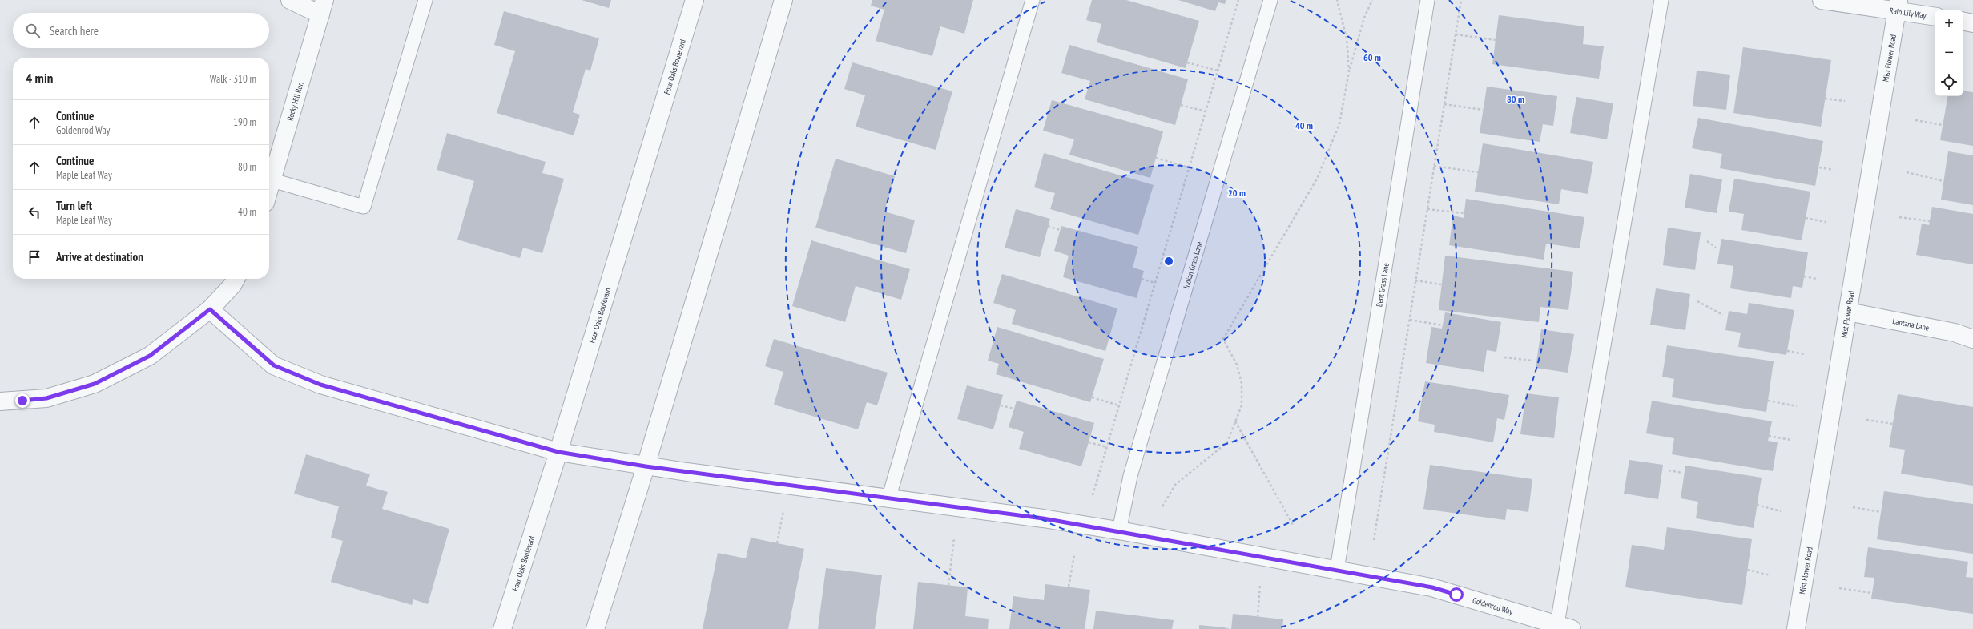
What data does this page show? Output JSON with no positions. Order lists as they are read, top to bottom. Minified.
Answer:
{"streets":{"street":["Rain Lily Way","Mist Flower Road","Four Oaks Boulevard","Rocky Hill Run","Lantana Lane","Goldenrod Way"],"lane":["Indian Grass Lane","Bent Grass Lane"]},"crossings":[["Rain Lily Way","Mist Flower Road"],["Mist Flower Road","Lantana Lane"],["Four Oaks Boulevard","Goldenrod Way"],["Indian Grass Lane","Goldenrod Way"],["Bent Grass Lane","Goldenrod Way"]],"page":{"map_buttons":["+","−"],"search":"Search here","heading":["4 min","Walk · 310 m"],"list":[["Continue","Goldenrod Way","190 m"],["Continue","Maple Leaf Way","80 m"],["Turn left","Maple Leaf Way","40 m"],"Arrive at destination"]},"rings":["60 m","80 m","40 m","20 m"]}
